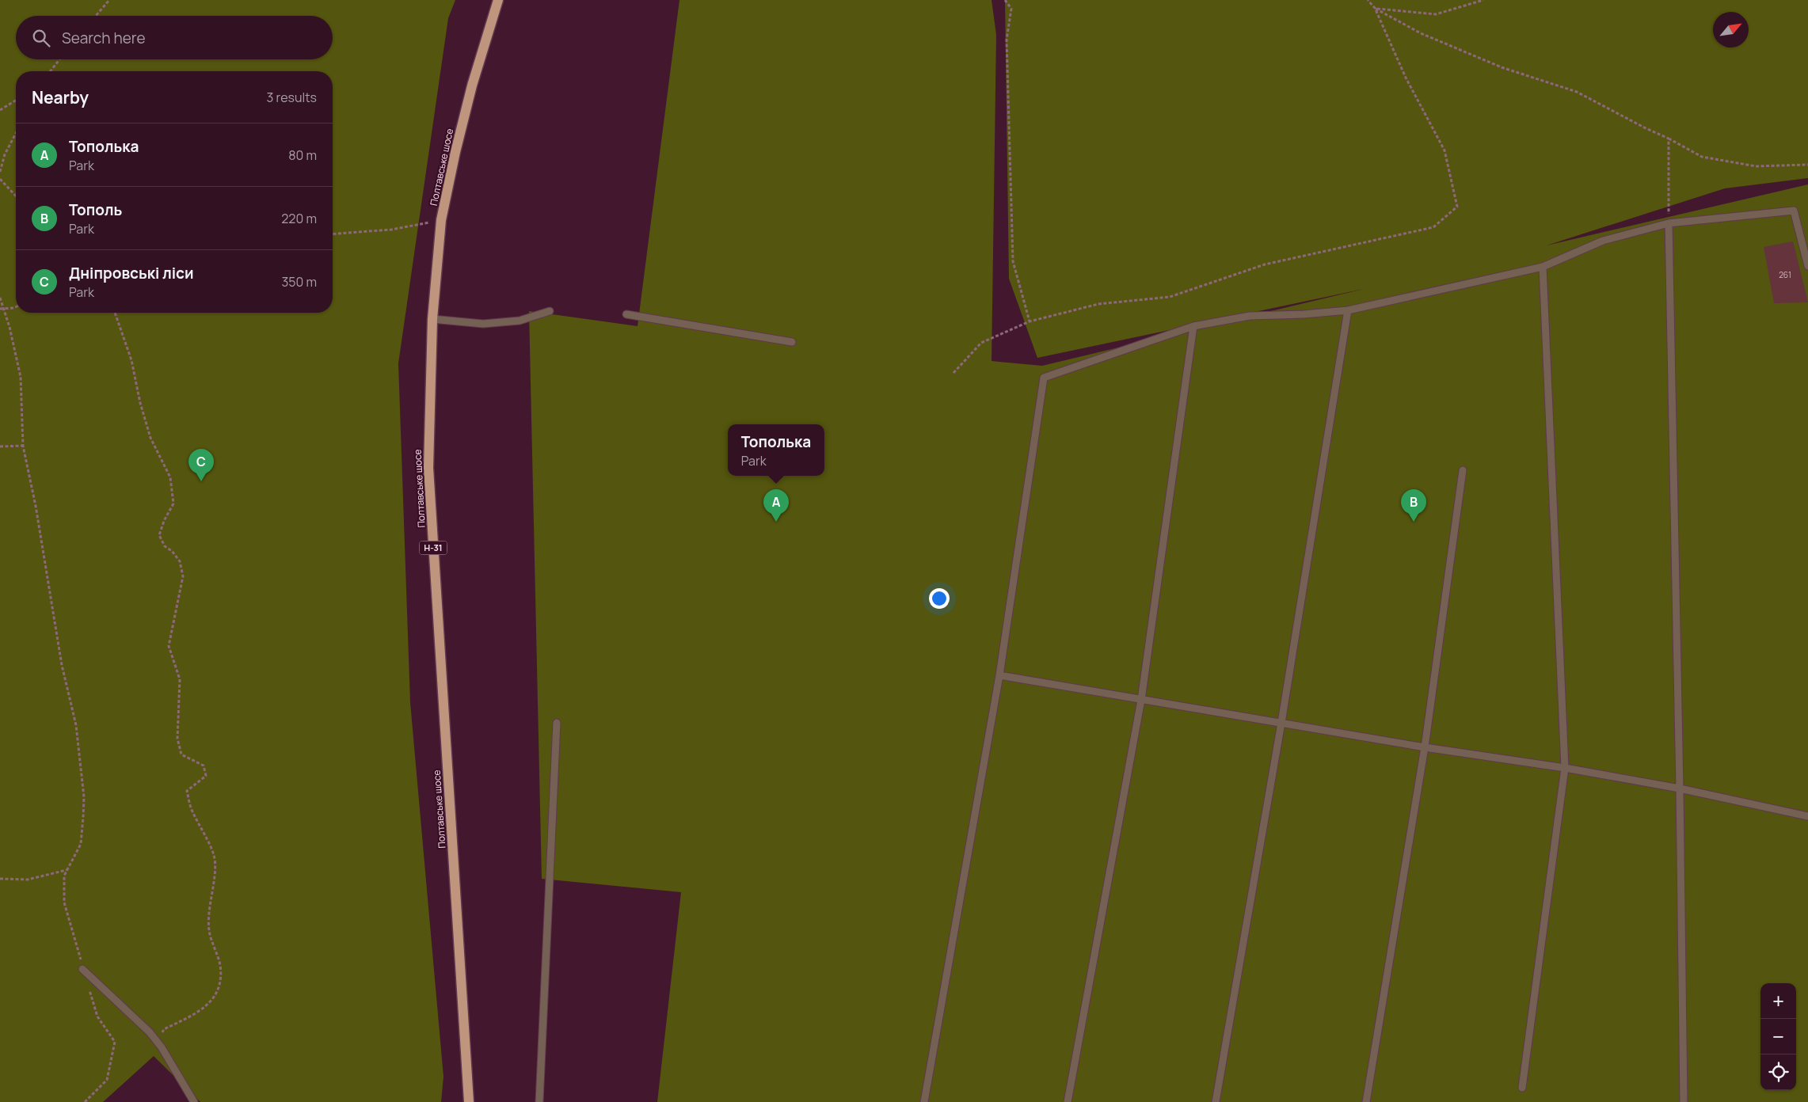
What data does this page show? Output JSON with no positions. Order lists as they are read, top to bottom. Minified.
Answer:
{"streets":{"main road":["Полтавське шосе","Н-31"]},"house_numbers":["261"],"north":"top right","page":{"search":"Search here","heading":["Nearby","3 results"],"list":[{"mark":"A","name":"Тополька","note":"Park","value":"80 m"},{"mark":"B","name":"Тополь","note":"Park","value":"220 m"},{"mark":"C","name":"Дніпровські ліси","note":"Park","value":"350 m"}],"popup":["Тополька","Park"],"pins":["C","A","B"],"map_buttons":["+","−"]}}
